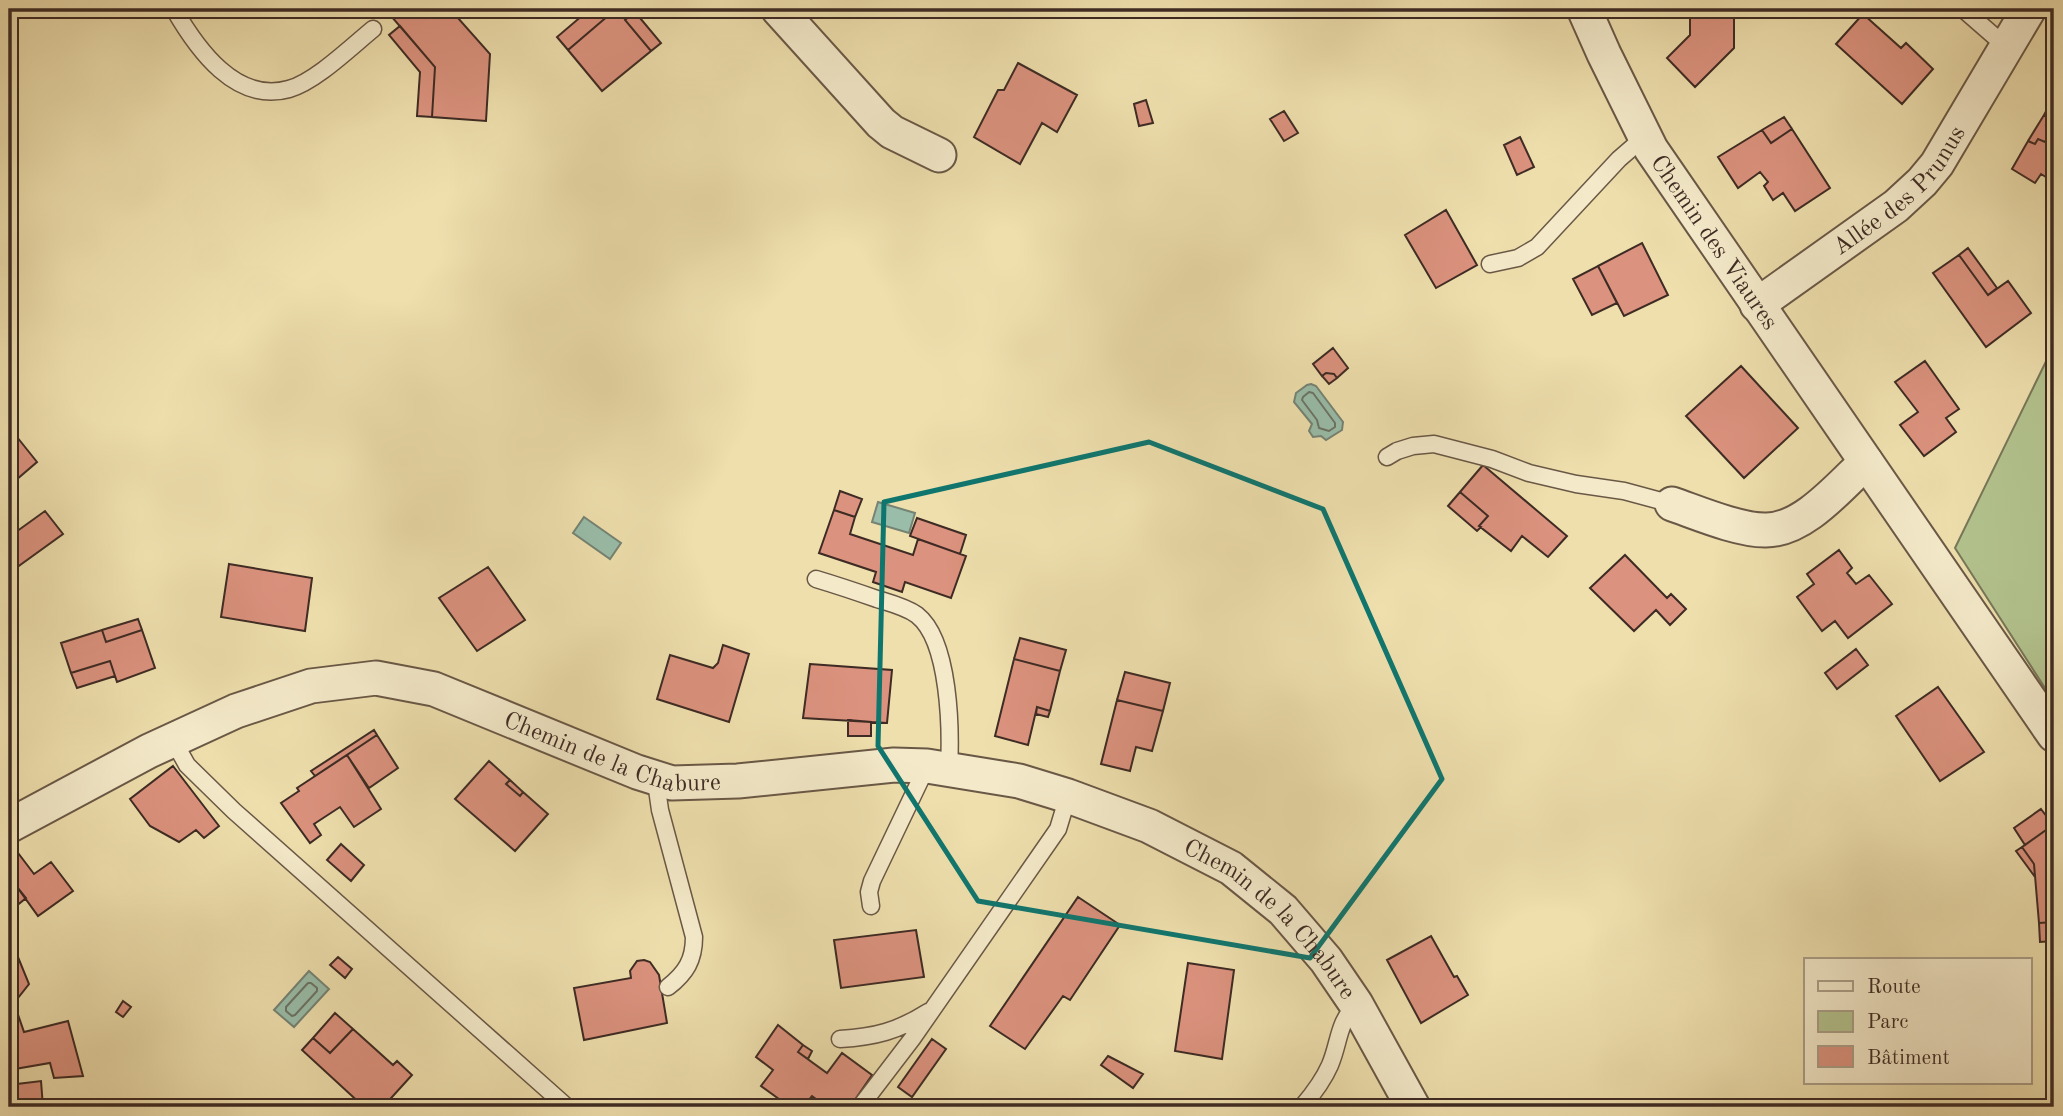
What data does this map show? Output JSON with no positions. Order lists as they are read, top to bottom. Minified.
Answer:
{"streets":{"street":["Allée des Prunus","Chemin des Viaures","Chemin de la Chabure"]},"crossings":[["Allée des Prunus","Chemin des Viaures"]],"legend":["Route","Parc","Bâtiment"]}
